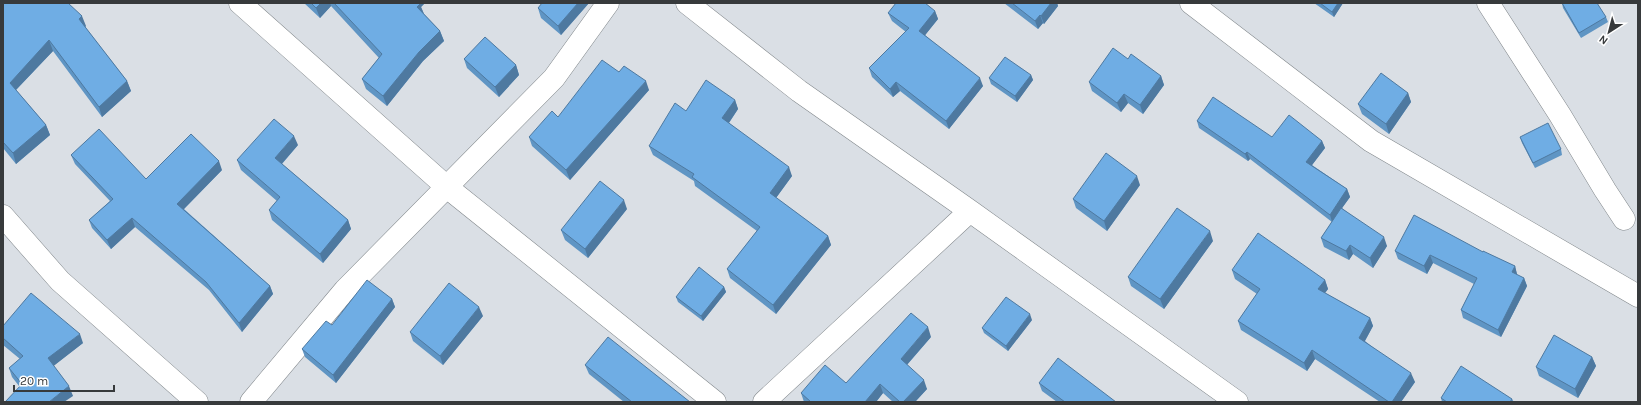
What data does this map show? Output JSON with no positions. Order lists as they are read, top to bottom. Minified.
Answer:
{"scale_bar":"20 m","north":"bottom left"}
